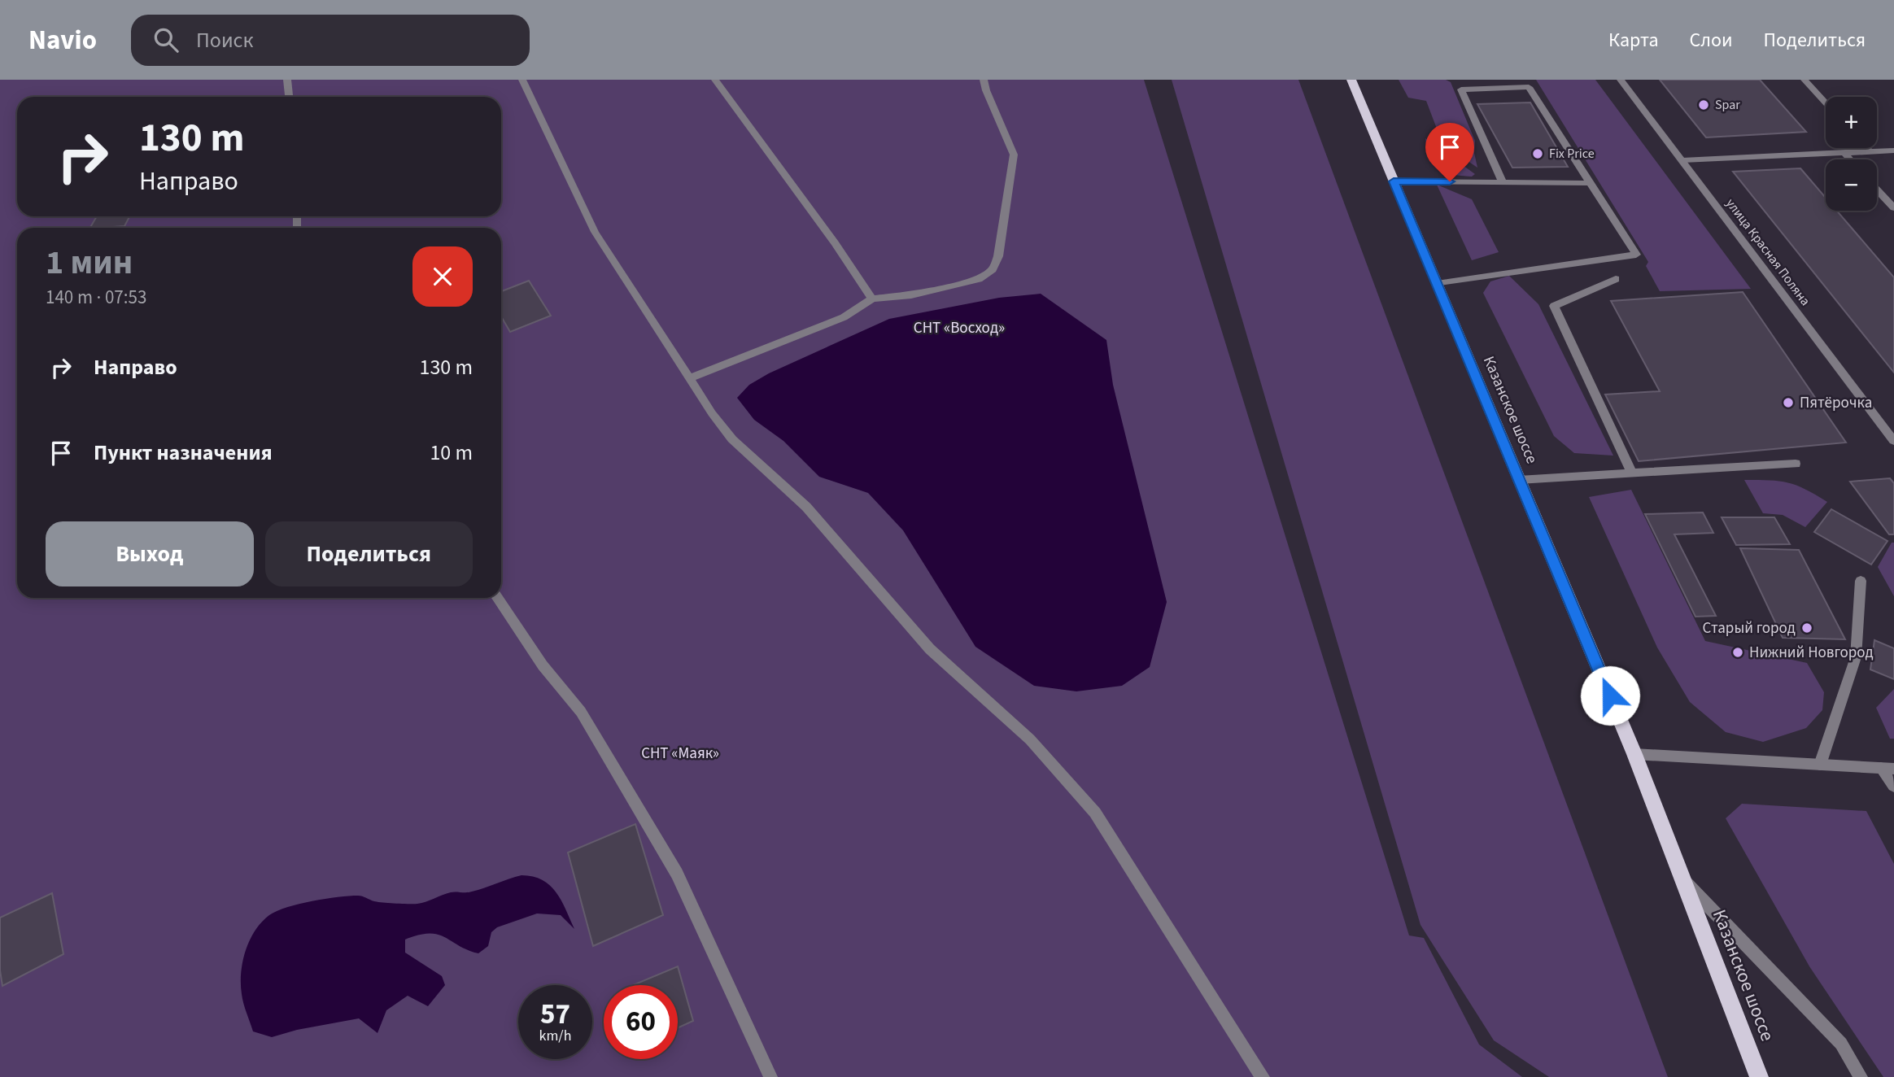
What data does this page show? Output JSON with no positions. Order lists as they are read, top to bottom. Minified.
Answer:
{"streets":{"main road":["Казанское шоссе"],"street":["улица Красная Поляна"]},"parks":["СНТ «Восход»","СНТ «Маяк»"],"places":["Spar","Fix Price","Пятёрочка","Старый город","Нижний Новгород"],"page":{"header":"Navio","search":"Поиск","nav":["Карта","Слои","Поделиться"],"map_buttons":["+","−"],"turn":["130 m","Направо"],"heading":["1 мин","140 m · 07:53"],"list":[{"name":"Направо","value":"130 m"},{"name":"Пункт назначения","value":"10 m"}],"buttons":["Выход","Поделиться"],"speed":"57 km/h","limit":"60"}}
